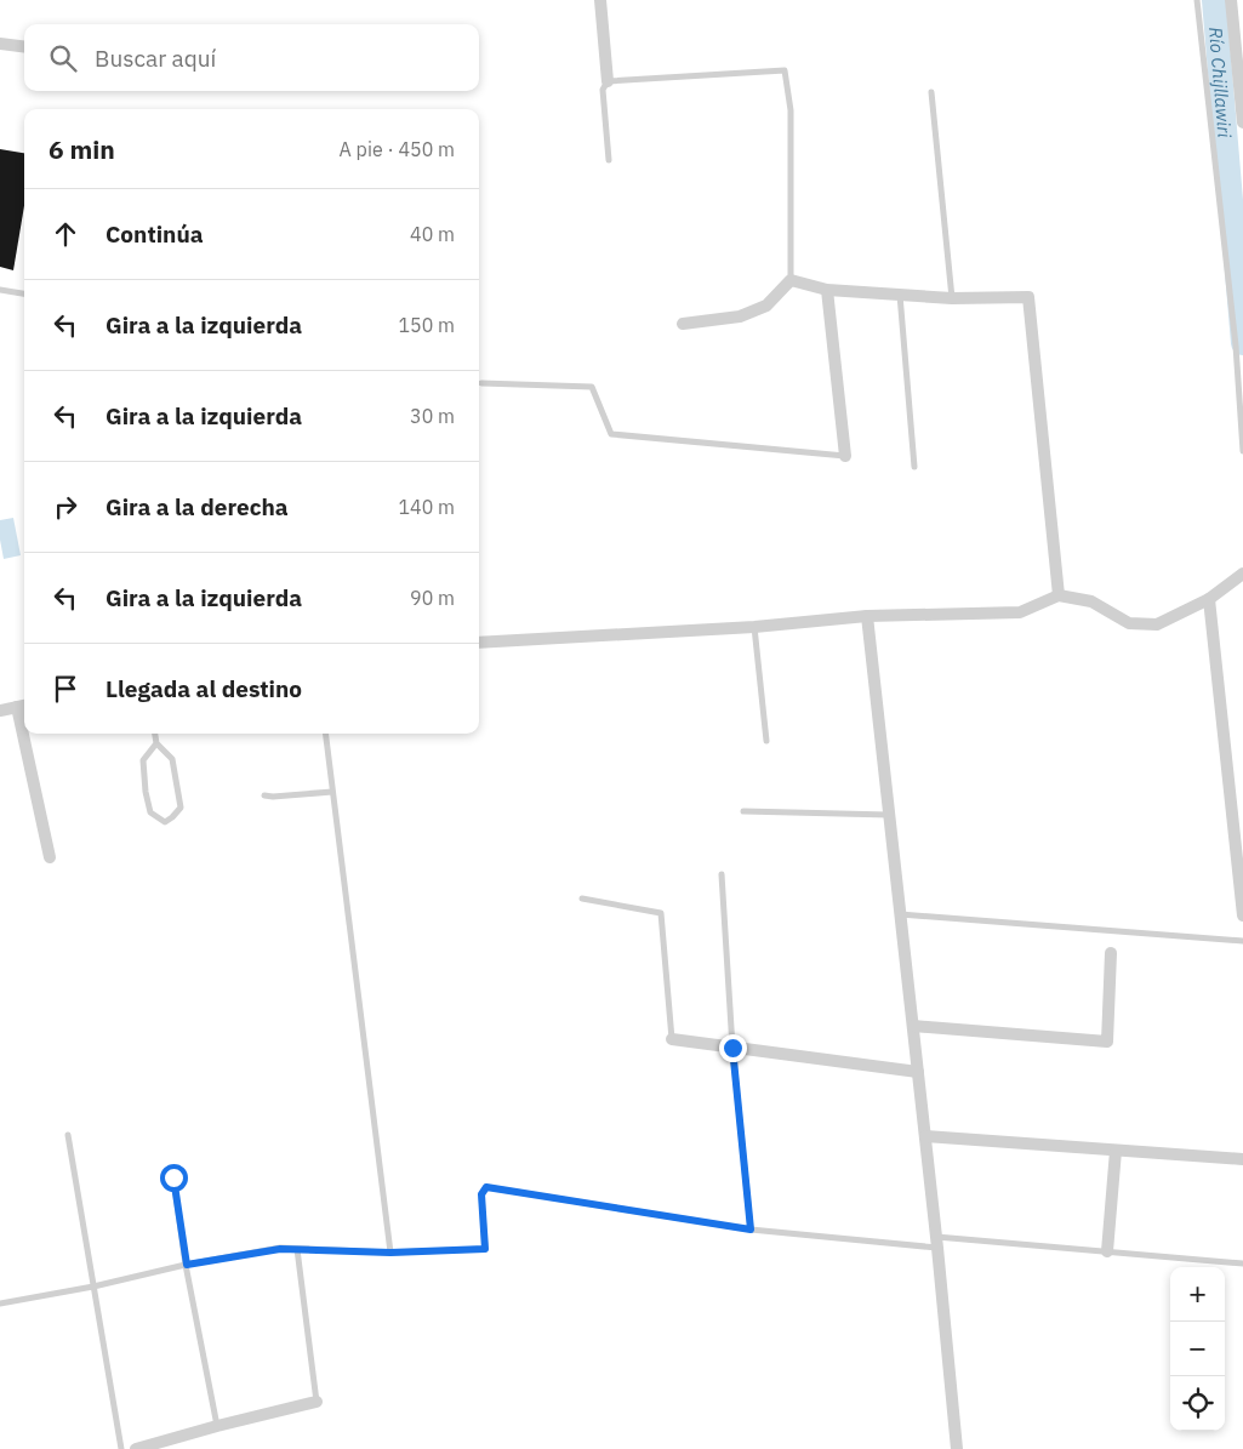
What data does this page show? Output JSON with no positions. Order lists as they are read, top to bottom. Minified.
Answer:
{"water":["Río Chijllawiri"],"page":{"search":"Buscar aquí","heading":["6 min","A pie · 450 m"],"list":[["Continúa","40 m"],["Gira a la izquierda","150 m"],["Gira a la izquierda","30 m"],["Gira a la derecha","140 m"],["Gira a la izquierda","90 m"],"Llegada al destino"],"map_buttons":["+","−"]}}
